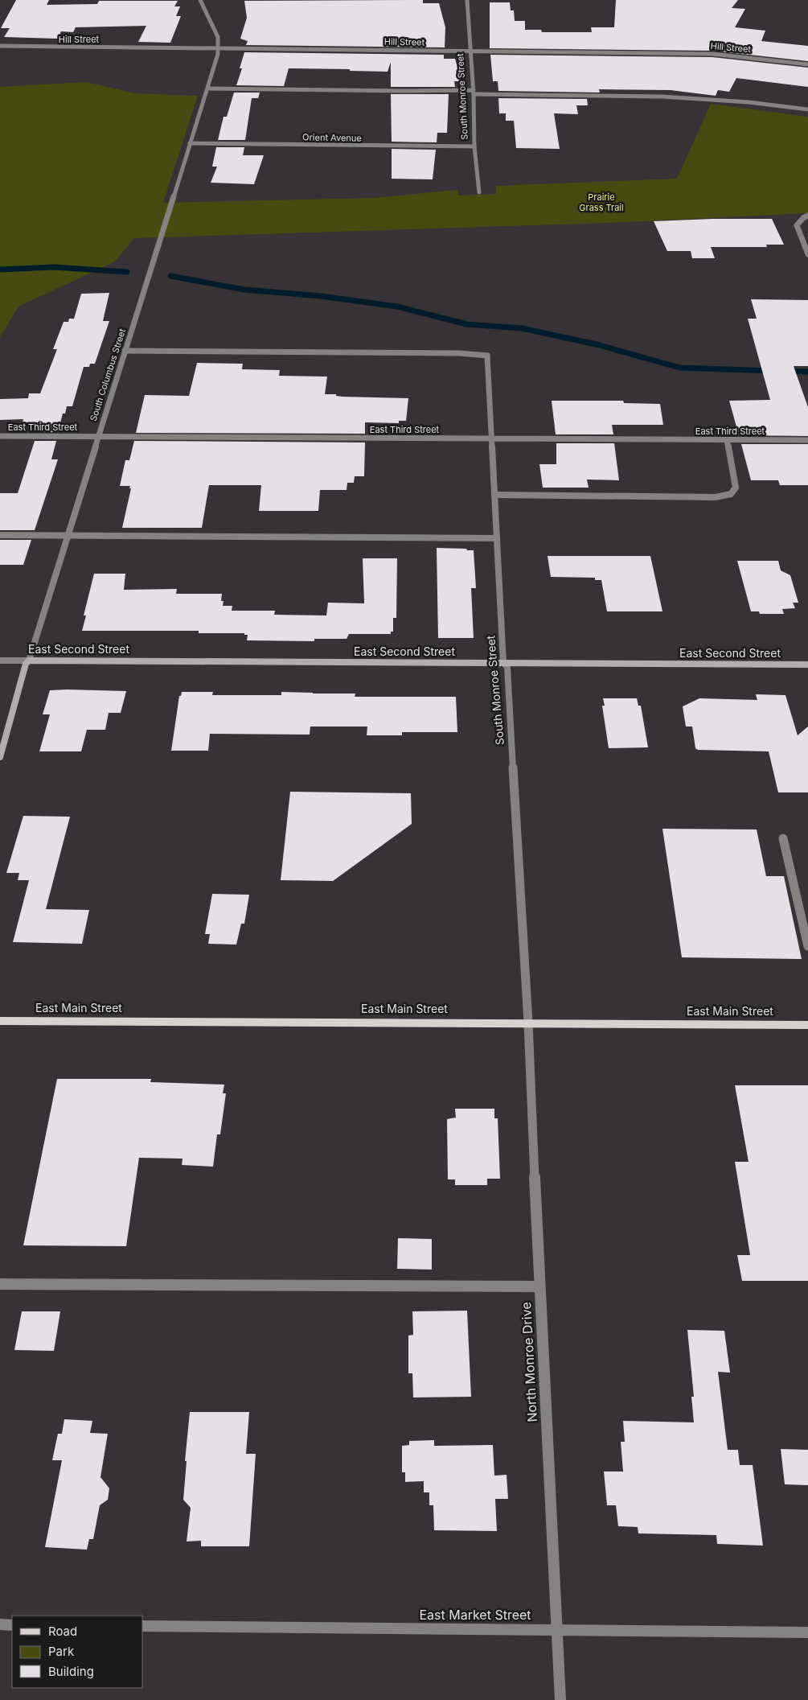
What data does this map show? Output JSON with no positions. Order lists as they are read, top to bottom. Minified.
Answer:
{"streets":{"main road":["South Columbus Street","East Second Street","East Main Street"],"street":["Hill Street","South Monroe Street","Orient Avenue","East Third Street","North Monroe Drive","East Market Street"]},"crossings":[["Hill Street","South Monroe Street"],["Hill Street","South Columbus Street"],["South Monroe Street","Orient Avenue"],["South Monroe Street","South Columbus Street"],["South Monroe Street","East Third Street"],["South Monroe Street","East Second Street"],["South Monroe Street","East Main Street"],["South Monroe Street","North Monroe Drive"],["Orient Avenue","South Columbus Street"],["South Columbus Street","East Third Street"],["South Columbus Street","East Second Street"],["East Main Street","North Monroe Drive"],["North Monroe Drive","East Market Street"]],"parks":["Prairie Grass Trail"],"legend":["Road","Park","Building"]}
